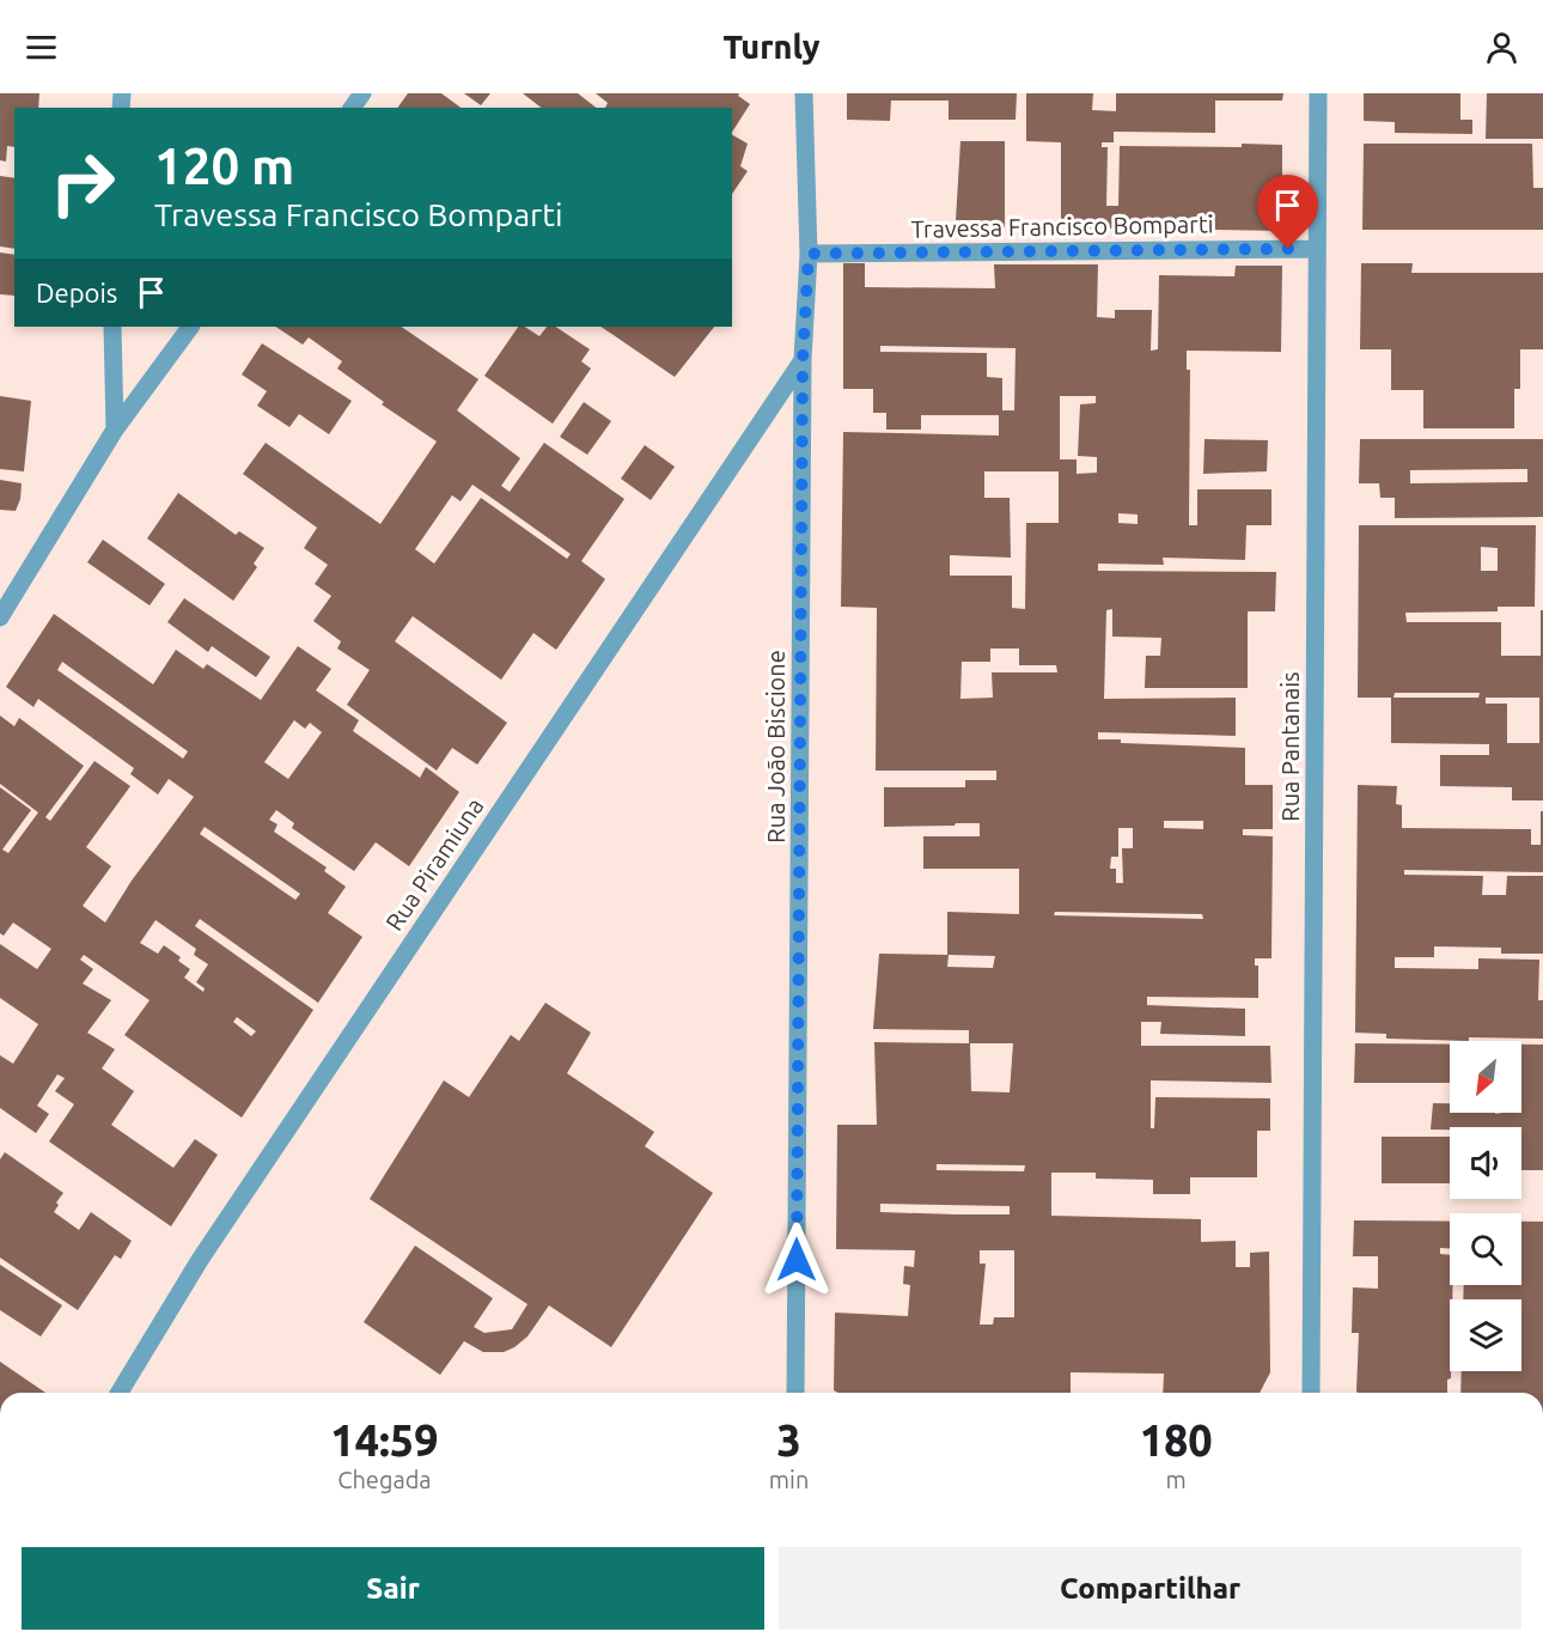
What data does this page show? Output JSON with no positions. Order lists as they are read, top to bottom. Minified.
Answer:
{"streets":{"street":["Travessa Francisco Bomparti","Rua João Biscione","Rua Pantanais","Rua Piramiuna"]},"crossings":[["Travessa Francisco Bomparti","Rua João Biscione"],["Travessa Francisco Bomparti","Rua Pantanais"],["Rua João Biscione","Rua Piramiuna"]],"north":"bottom left","page":{"header":"Turnly","turn":["120 m","Travessa Francisco Bomparti"],"then":"Depois","eta":["14:59","Chegada","3","min","180","m"],"buttons":["Sair","Compartilhar"]}}
